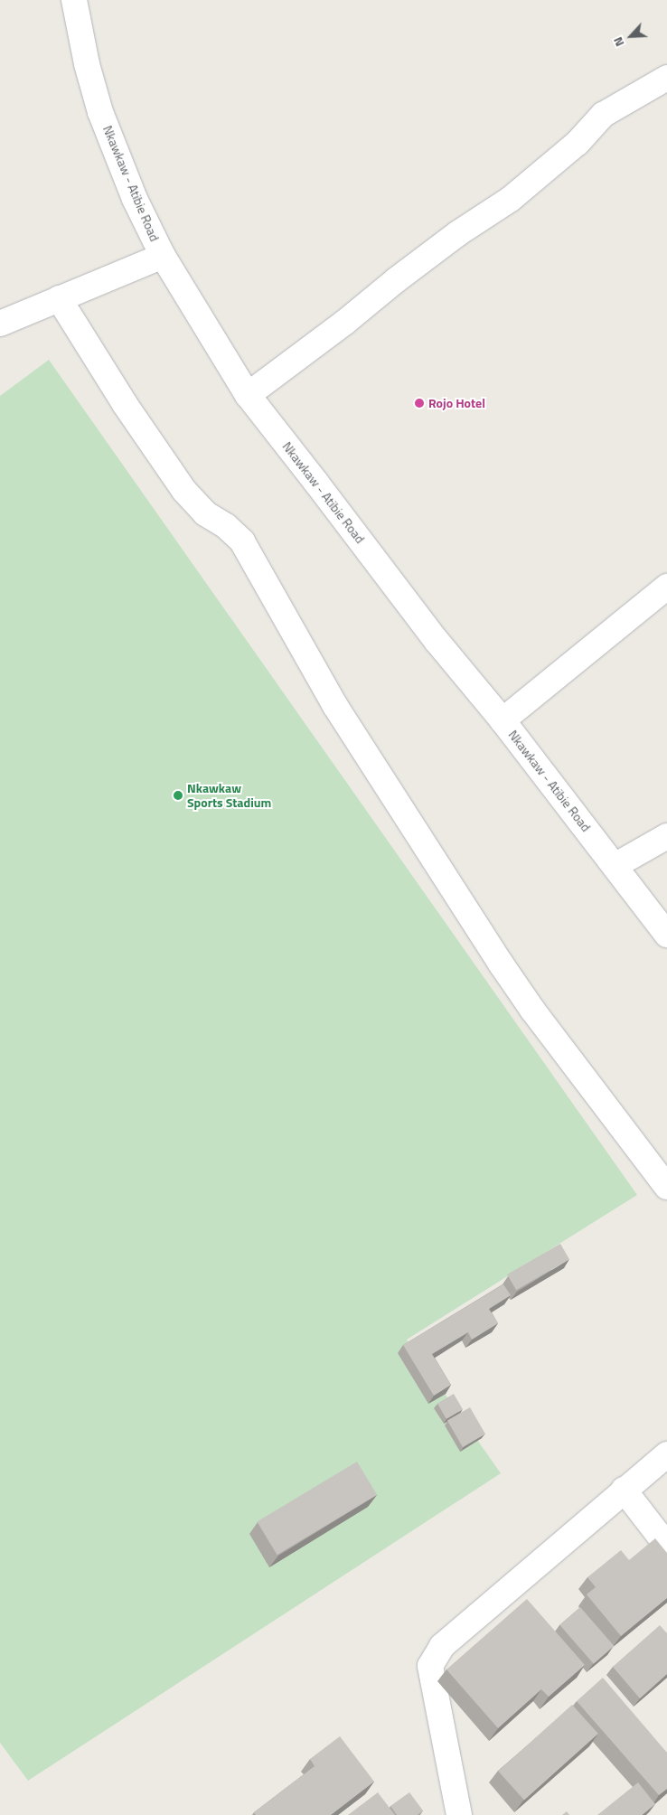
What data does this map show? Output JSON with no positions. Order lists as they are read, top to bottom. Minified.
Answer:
{"streets":{"street":["Nkawkaw - Atibie Road"]},"places":["Rojo Hotel","Nkawkaw Sports Stadium"],"north":"bottom left"}
